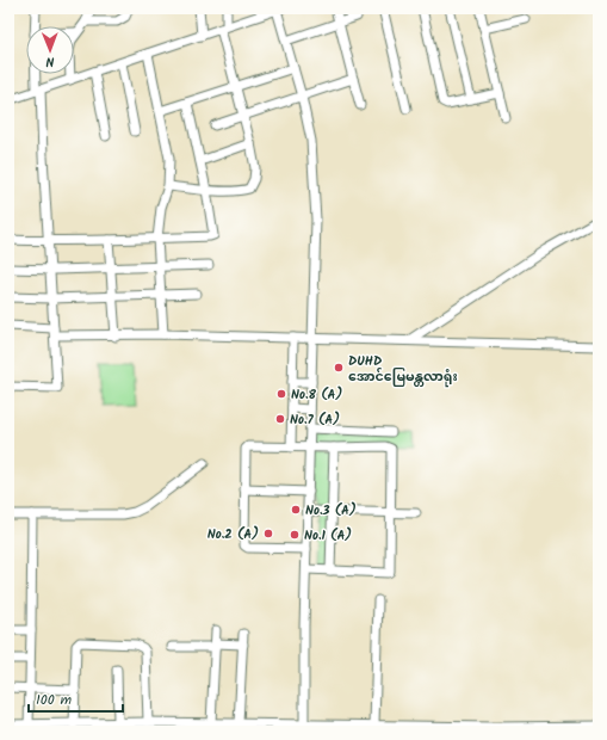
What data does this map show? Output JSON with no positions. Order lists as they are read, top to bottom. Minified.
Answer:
{"places":["DUHD အောင်မြေမန္တလာရုံး","No.8 (A)","No.7 (A)","No.3 (A)","No.2 (A)","No.1 (A)"],"scale_bar":"100 m","north":"bottom"}
